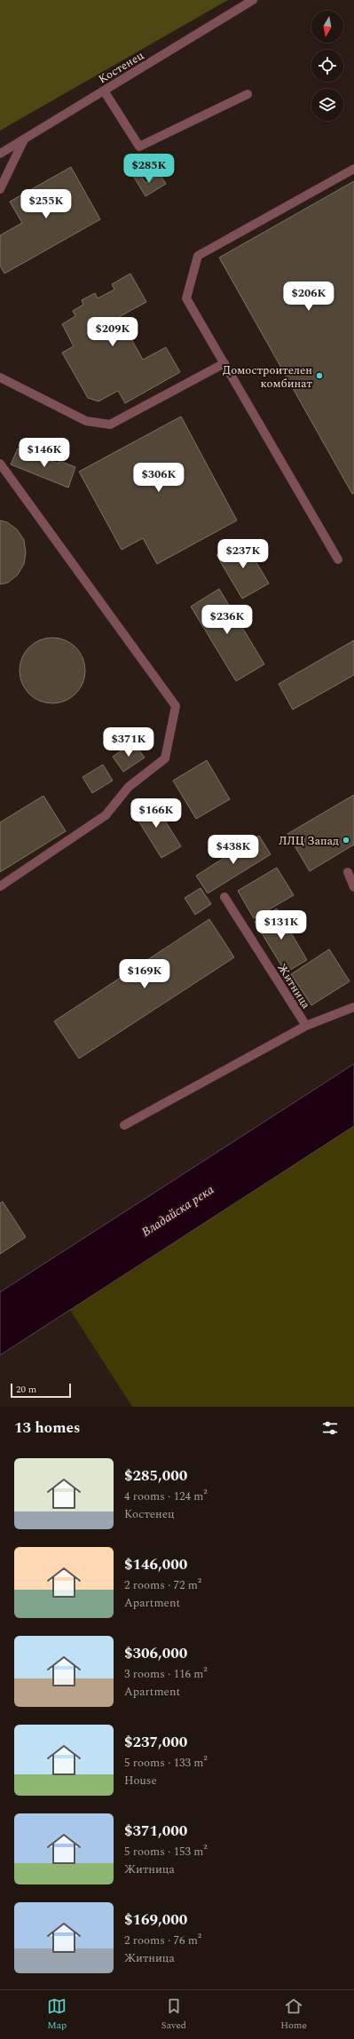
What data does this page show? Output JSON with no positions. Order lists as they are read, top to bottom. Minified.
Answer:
{"streets":{"street":["Костенец","Житница"]},"water":["Владайска река"],"places":["Домостроителен комбинат","ЛЛЦ Запад"],"scale_bar":"20 m","north":"bottom","page":{"price":["$285K","$255K","$206K","$209K","$146K","$306K","$237K","$236K","$371K","$166K","$438K","$131K","$169K"],"scale":"20 m","heading":"13 homes","list":[{"name":"$285,000","note":"4 rooms · 124 m² · Костенец"},{"name":"$146,000","note":"2 rooms · 72 m² · Apartment"},{"name":"$306,000","note":"3 rooms · 116 m² · Apartment"},{"name":"$237,000","note":"5 rooms · 133 m² · House"},{"name":"$371,000","note":"5 rooms · 153 m² · Житница"},{"name":"$169,000","note":"2 rooms · 76 m² · Житница"}],"tabs":["Map","Saved","Home"]}}
